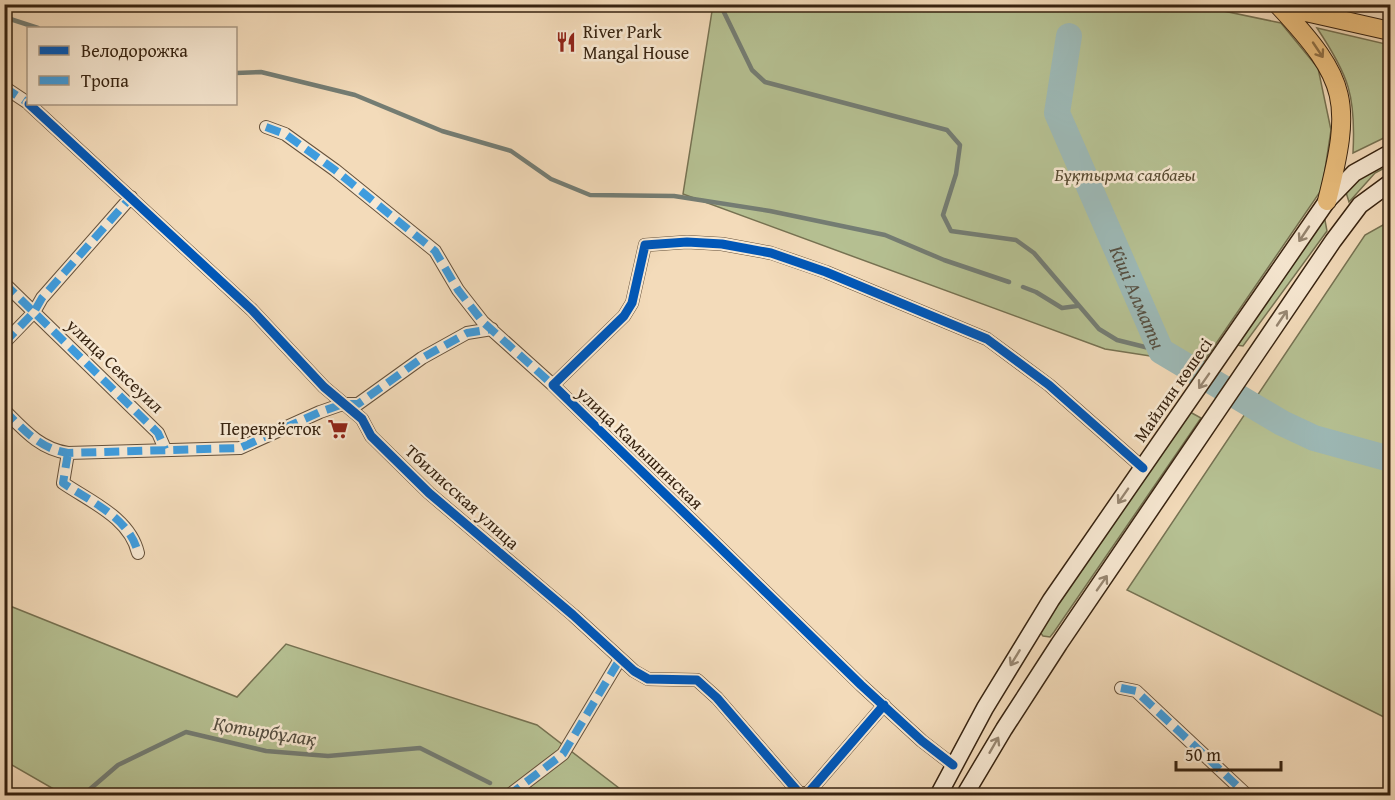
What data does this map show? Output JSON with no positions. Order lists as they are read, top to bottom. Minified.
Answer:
{"streets":{"main road":["Майлин көшесі"],"street":["улица Сексеуил","улица Камышинская","Тбилисская улица"]},"crossings":[["Майлин көшесі","улица Камышинская"],["улица Камышинская","Тбилисская улица"]],"water":["Кіші Алматы","Қотырбұлақ"],"parks":["Бұқтырма саябағы"],"places":{"restaurant":["River Park Mangal House"],"supermarket":["Перекрёсток"]},"legend":["Велодорожка","Тропа"],"scale_bar":"50 m"}
